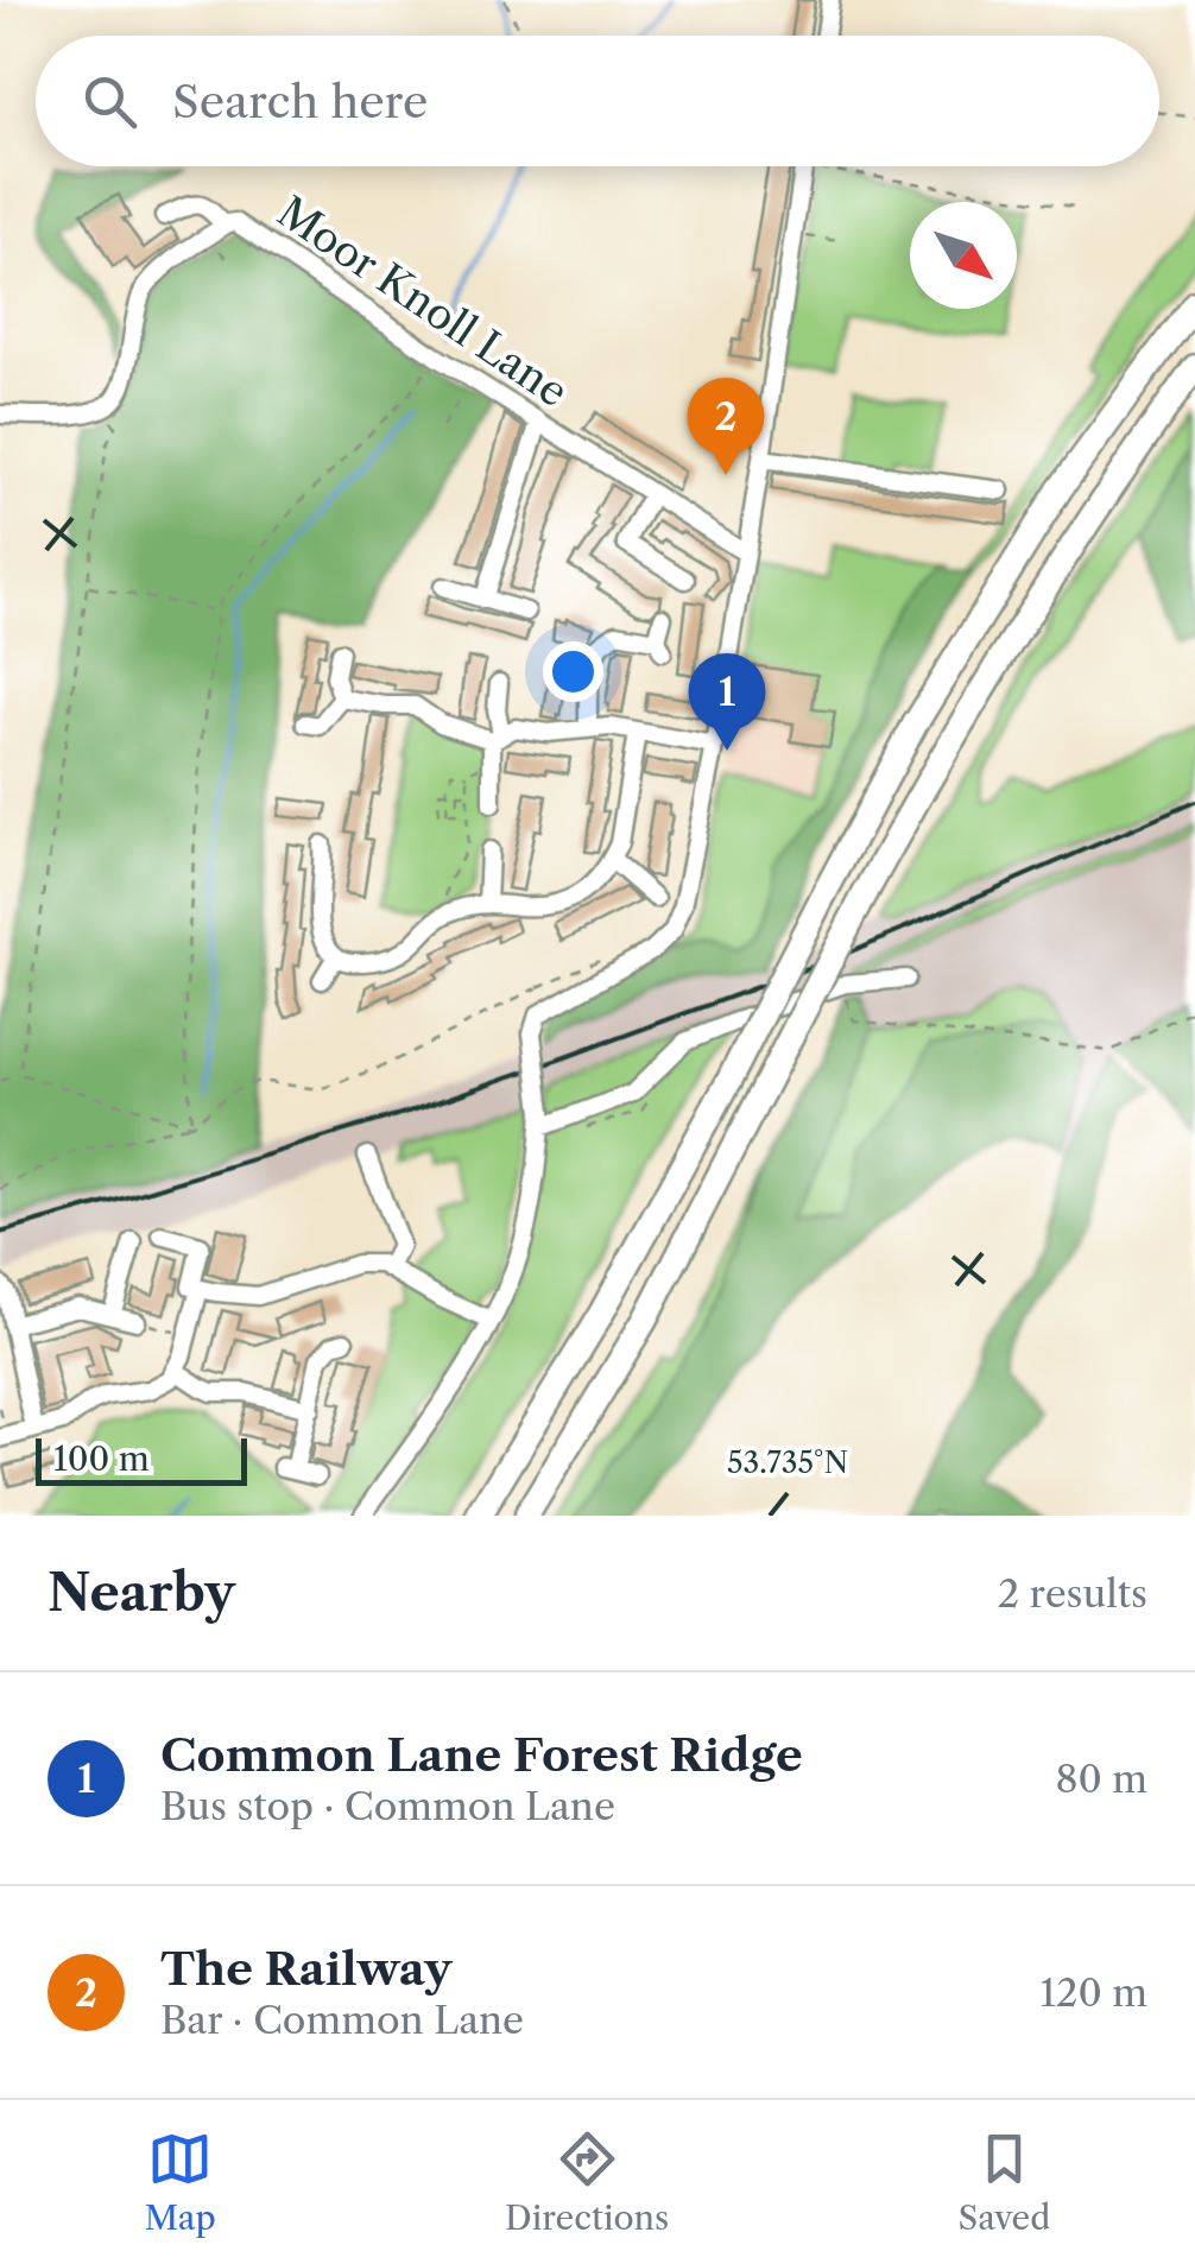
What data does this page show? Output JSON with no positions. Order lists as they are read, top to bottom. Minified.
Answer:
{"streets":{"street":["Moor Knoll Lane"]},"scale_bar":"100 m","north":"bottom right","page":{"search":"Search here","pins":["2","1"],"scale":"100 m","heading":["Nearby","2 results"],"list":[{"mark":"1","name":"Common Lane Forest Ridge","note":"Bus stop · Common Lane","value":"80 m"},{"mark":"2","name":"The Railway","note":"Bar · Common Lane","value":"120 m"}],"nav":["Map","Directions","Saved"]},"coordinates":["53.735°N"]}
